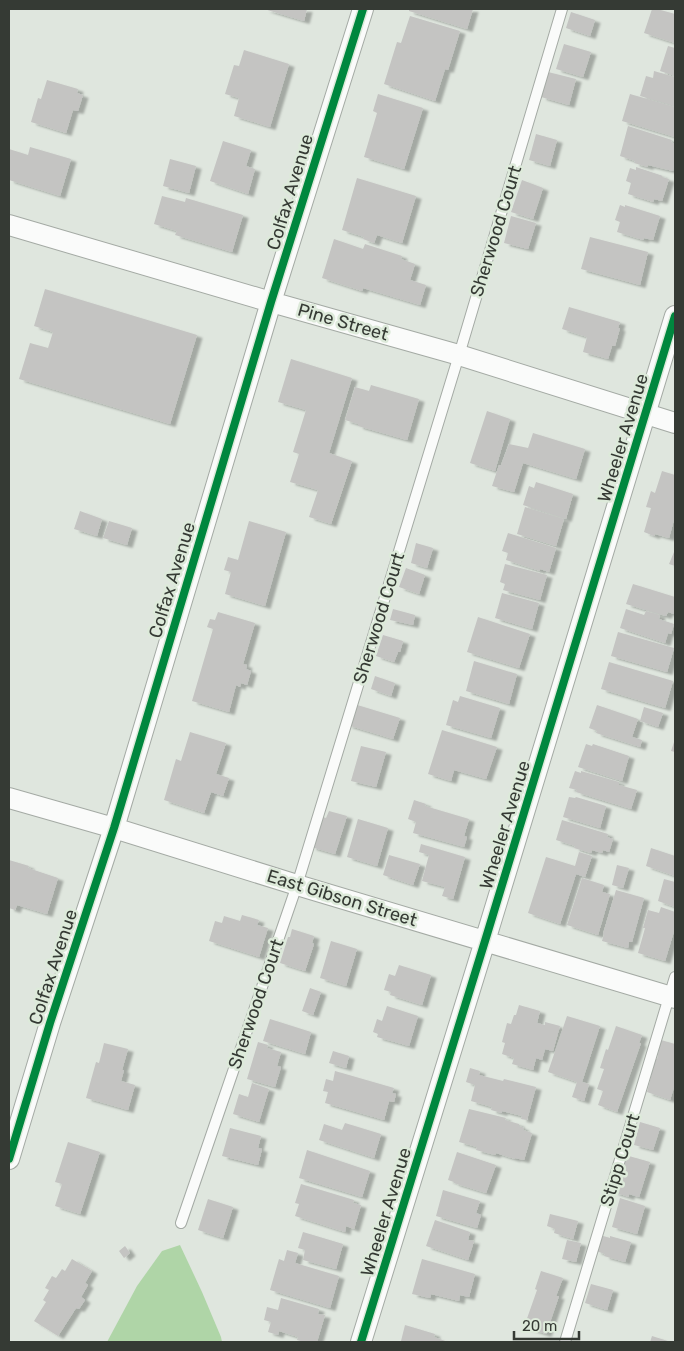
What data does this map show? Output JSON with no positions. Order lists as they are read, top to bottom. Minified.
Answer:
{"streets":{"street":["Colfax Avenue","Pine Street","Wheeler Avenue","East Gibson Street"],"lane":["Sherwood Court","Stipp Court"]},"crossings":[["Colfax Avenue","Pine Street"],["Colfax Avenue","East Gibson Street"],["Sherwood Court","Pine Street"],["Sherwood Court","East Gibson Street"],["Pine Street","Wheeler Avenue"],["Wheeler Avenue","East Gibson Street"],["East Gibson Street","Stipp Court"]],"scale_bar":"20 m"}
